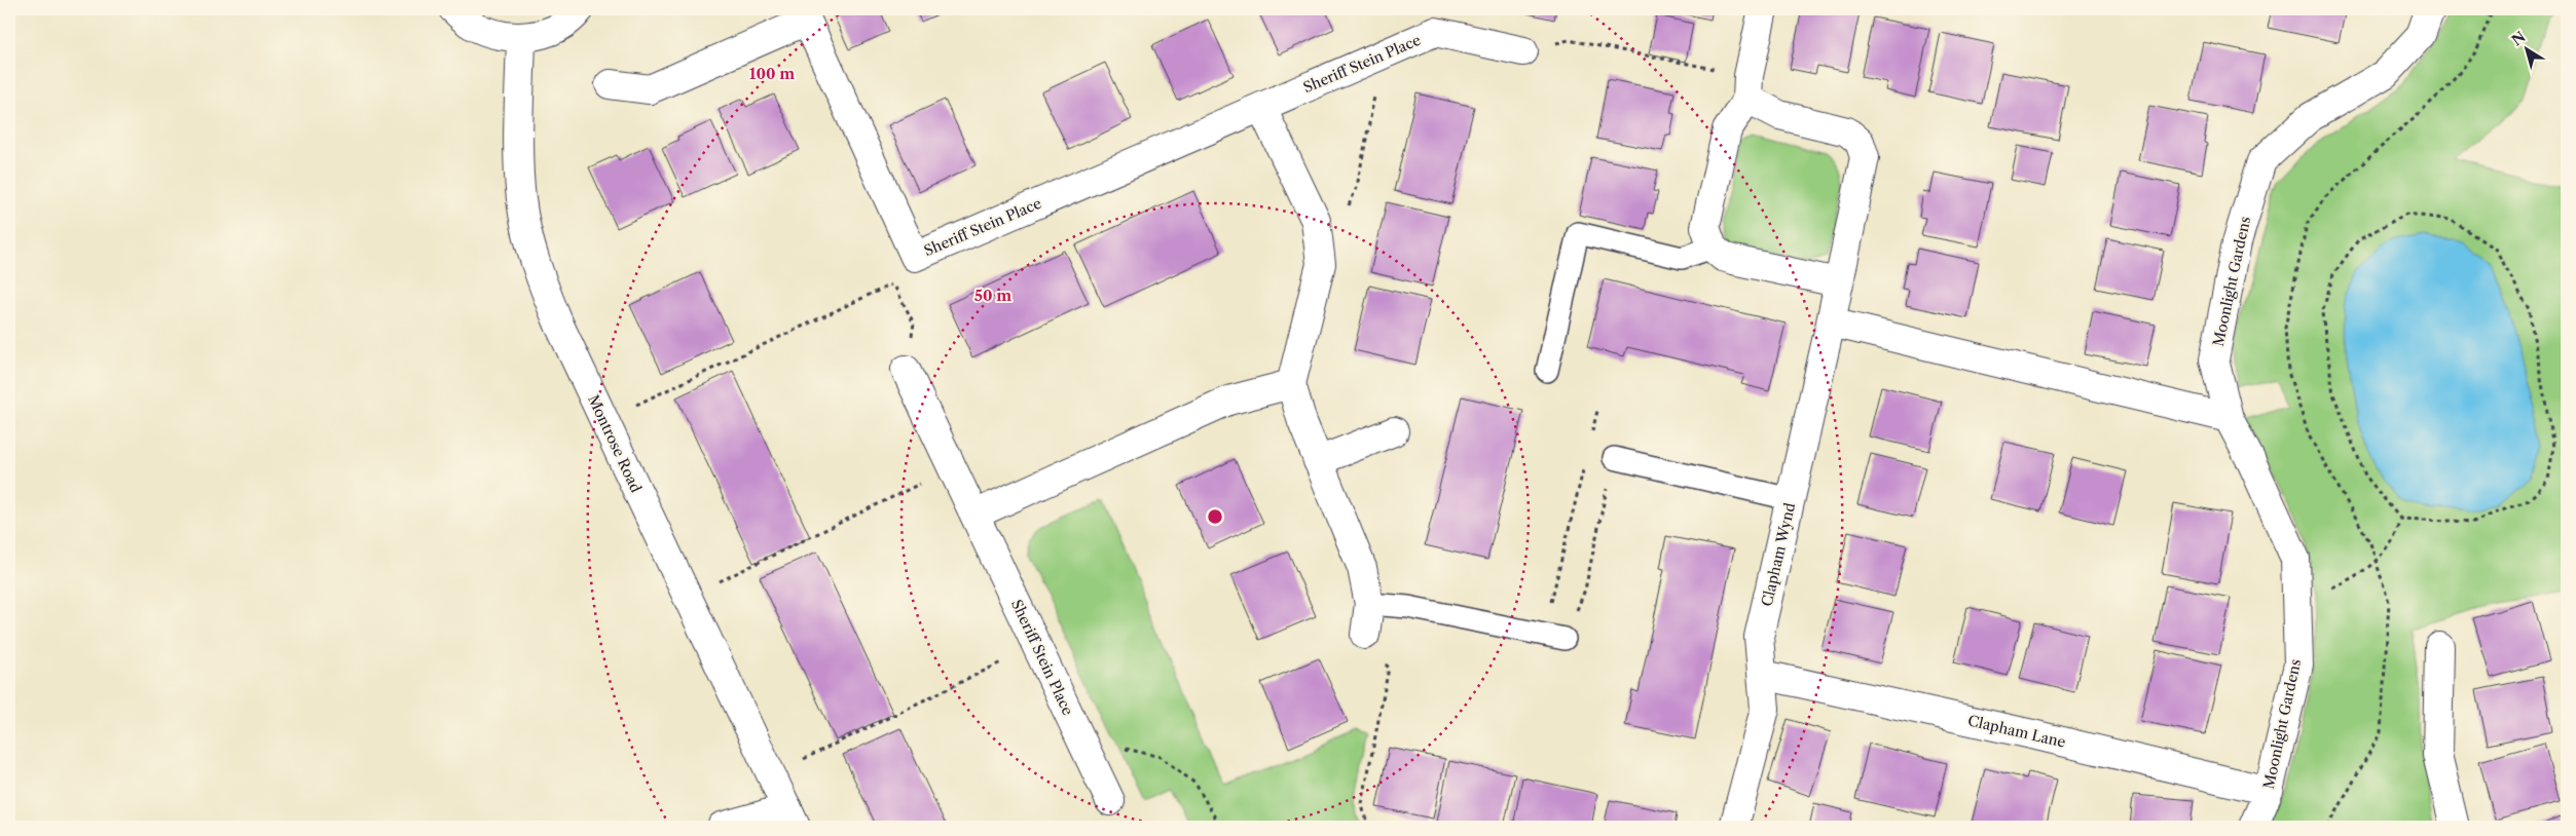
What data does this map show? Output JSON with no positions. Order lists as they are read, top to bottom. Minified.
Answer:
{"streets":{"street":["Sheriff Stein Place","Moonlight Gardens","Montrose Road","Clapham Wynd","Clapham Lane"]},"crossings":[["Moonlight Gardens","Clapham Lane"],["Clapham Wynd","Clapham Lane"]],"north":"top left","rings":["100 m","50 m"]}
